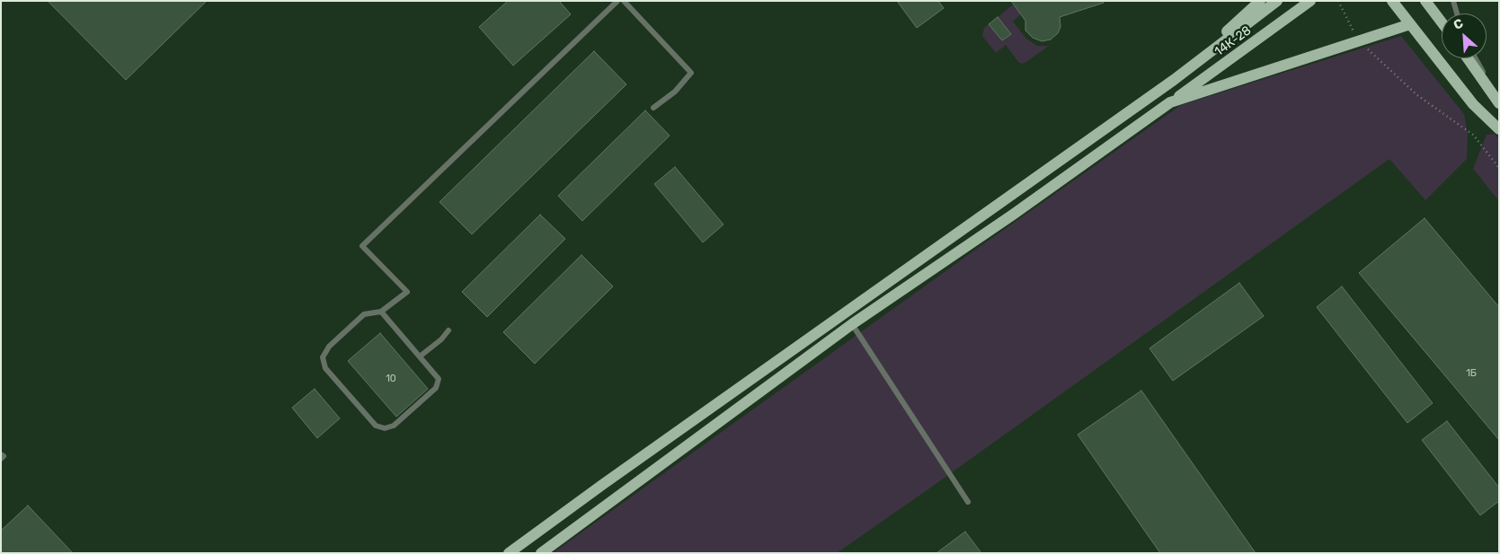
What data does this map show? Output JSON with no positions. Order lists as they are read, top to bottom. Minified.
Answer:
{"streets":{"main road":["14К-28"]},"house_numbers":["1Б","10"],"north":"top left"}
